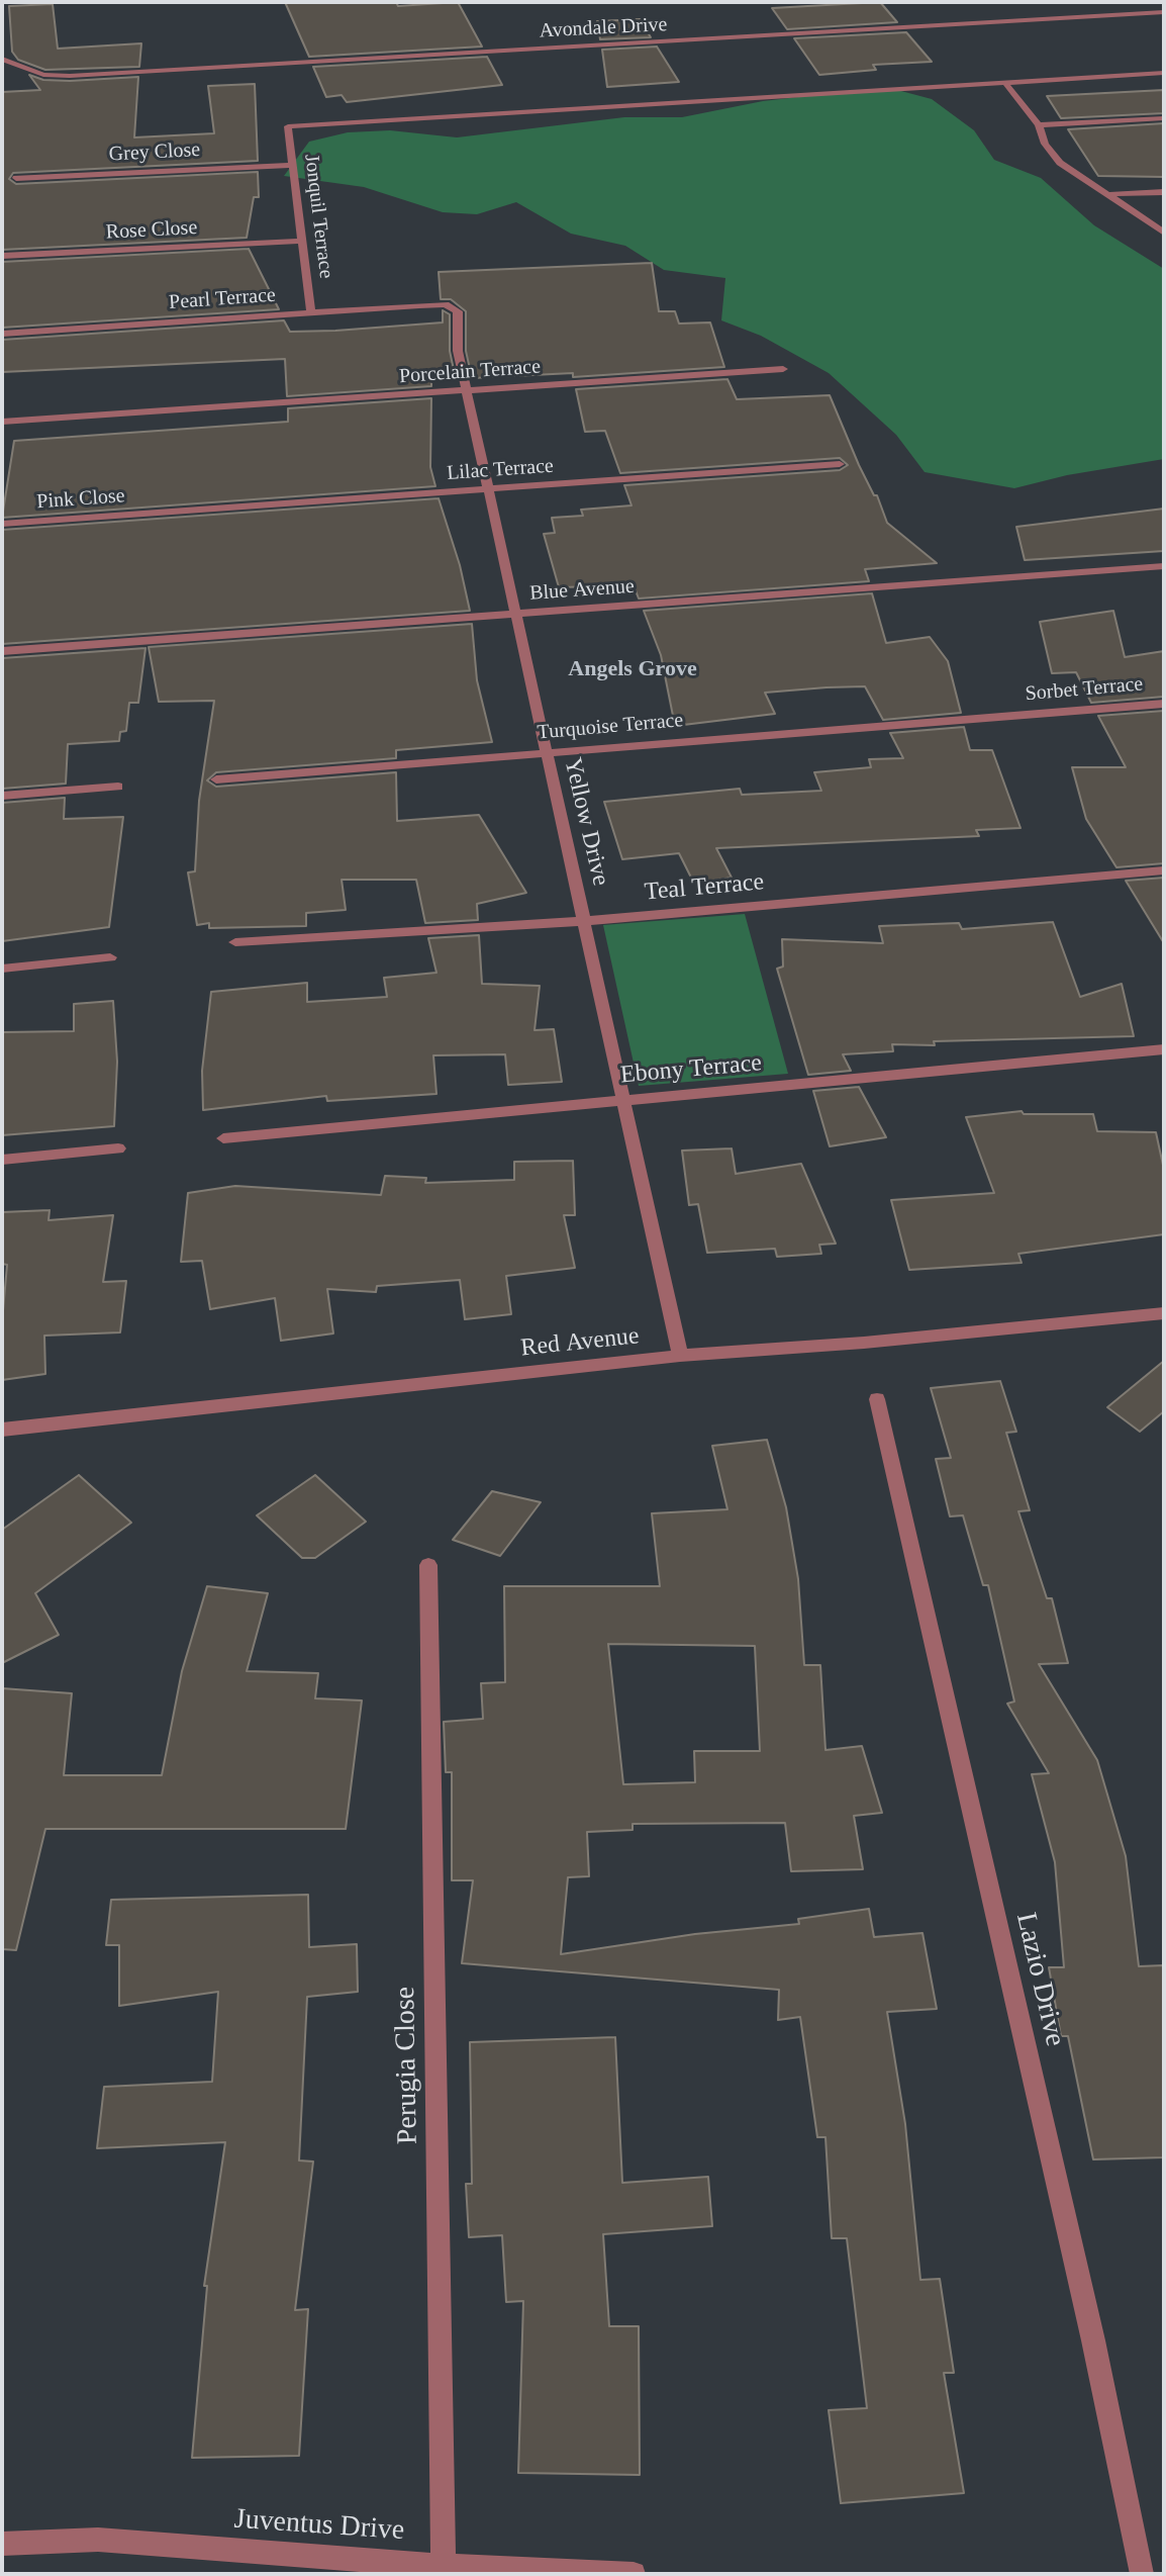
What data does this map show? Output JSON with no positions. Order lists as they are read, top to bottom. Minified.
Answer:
{"streets":{"street":["Avondale Drive","Grey Close","Jonquil Terrace","Rose Close","Pearl Terrace","Porcelain Terrace","Lilac Terrace","Pink Close","Blue Avenue","Sorbet Terrace","Turquoise Terrace","Yellow Drive","Teal Terrace","Ebony Terrace","Red Avenue","Lazio Drive","Perugia Close","Juventus Drive"]},"crossings":[["Grey Close","Jonquil Terrace"],["Jonquil Terrace","Rose Close"],["Jonquil Terrace","Pearl Terrace"],["Pearl Terrace","Yellow Drive"],["Porcelain Terrace","Yellow Drive"],["Lilac Terrace","Pink Close"],["Lilac Terrace","Yellow Drive"],["Blue Avenue","Yellow Drive"],["Sorbet Terrace","Turquoise Terrace"],["Turquoise Terrace","Yellow Drive"],["Yellow Drive","Teal Terrace"],["Yellow Drive","Ebony Terrace"],["Yellow Drive","Red Avenue"],["Perugia Close","Juventus Drive"]],"districts":["Angels Grove"]}
